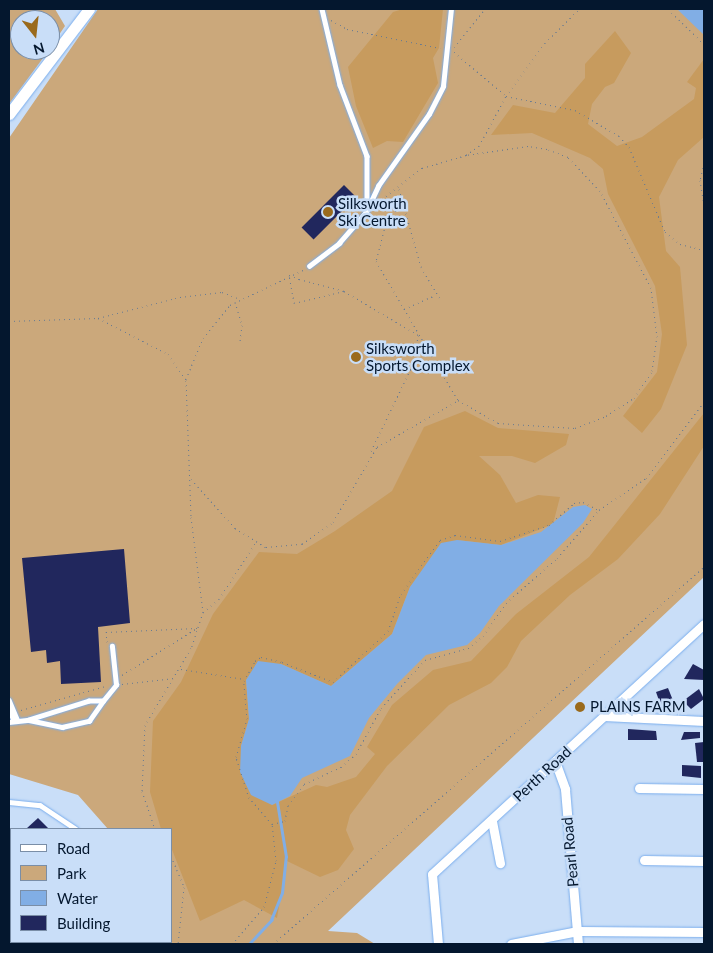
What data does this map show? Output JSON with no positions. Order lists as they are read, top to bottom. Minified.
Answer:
{"streets":{"street":["Perth Road","Pearl Road"]},"crossings":[["Perth Road","Pearl Road"]],"places":["Silksworth Ski Centre","Silksworth Sports Complex","PLAINS FARM"],"legend":["Road","Park","Water","Building"],"north":"bottom"}
